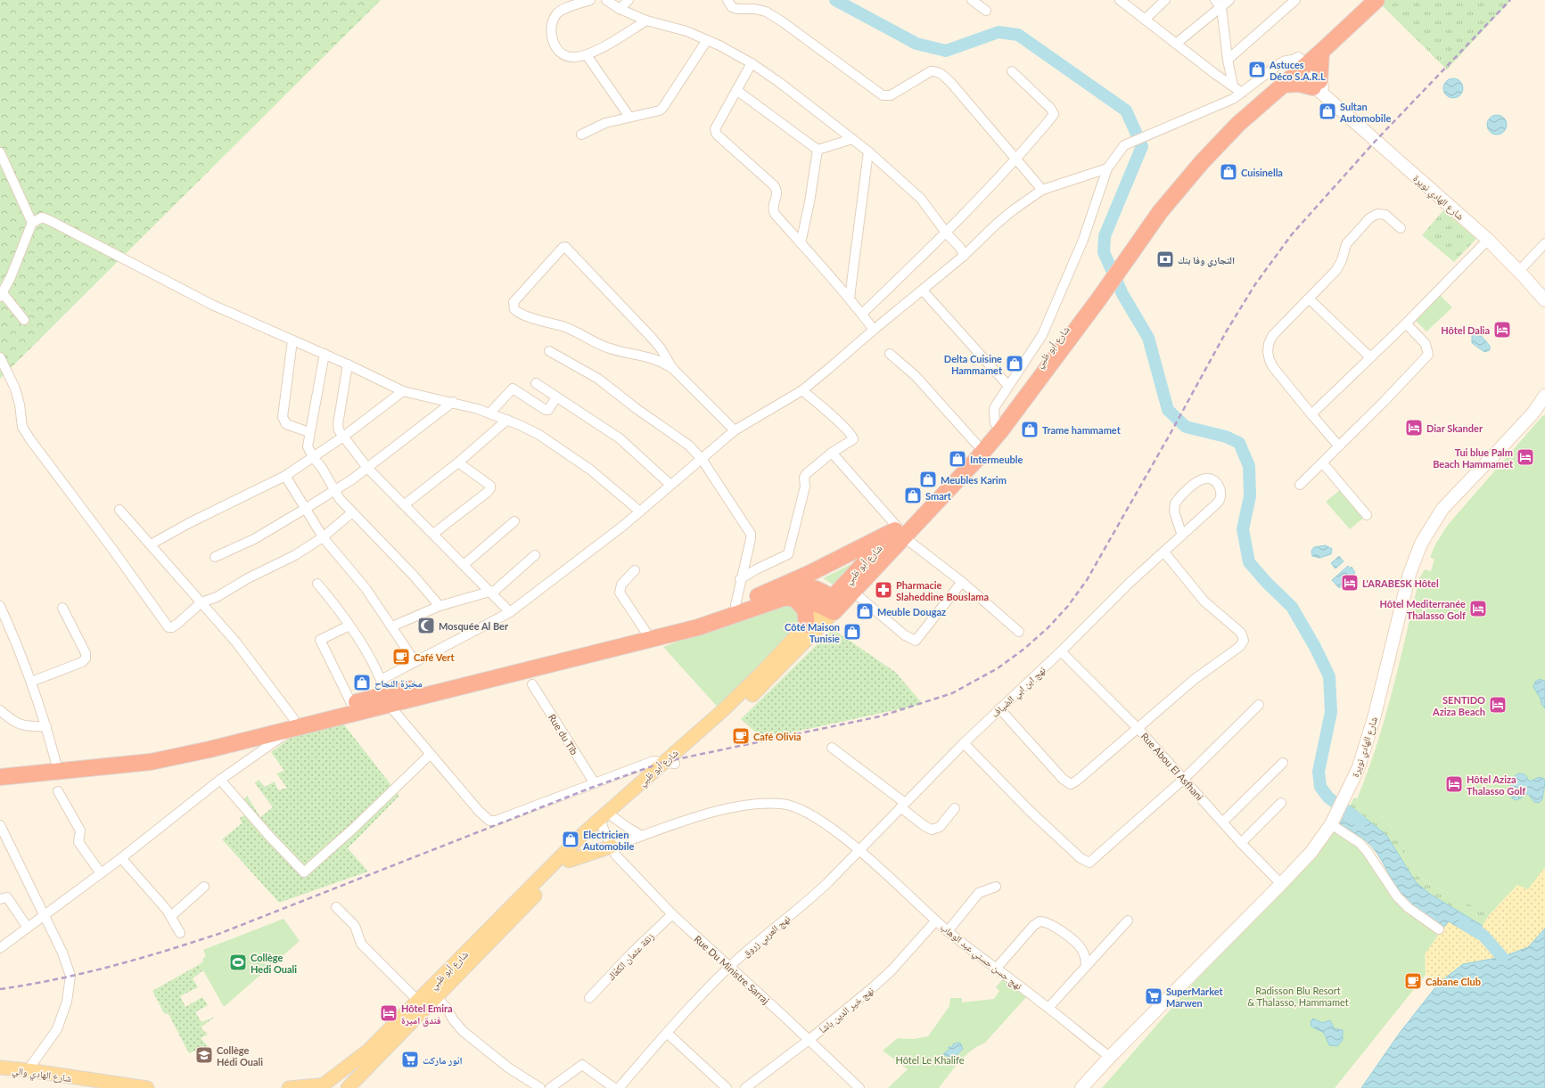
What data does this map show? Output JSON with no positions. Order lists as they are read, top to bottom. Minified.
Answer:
{"streets":{"highway":["شارع أبو ظبي"],"main road":["شارع الهادي والي"],"street":["شارع الهادي نويرة","نهج ابن ابي الضياف","Rue du Tib","Rue Abou El Asfhani","نهج العربي زروق","زنقة عثمان الكعّاك","نهج حسن حسني عبد الوهاب","Rue Du Ministre Sarraj","نهج خير الدين باشا"]},"crossings":[["شارع الهادي نويرة","Rue Abou El Asfhani"],["شارع الهادي نويرة","نهج حسن حسني عبد الوهاب"],["شارع أبو ظبي","Rue Du Ministre Sarraj"],["نهج ابن ابي الضياف","Rue Abou El Asfhani"],["نهج ابن ابي الضياف","نهج العربي زروق"],["نهج ابن ابي الضياف","نهج حسن حسني عبد الوهاب"],["نهج العربي زروق","نهج حسن حسني عبد الوهاب"],["نهج العربي زروق","Rue Du Ministre Sarraj"],["زنقة عثمان الكعّاك","Rue Du Ministre Sarraj"],["نهج حسن حسني عبد الوهاب","Rue Du Ministre Sarraj"],["نهج حسن حسني عبد الوهاب","نهج خير الدين باشا"],["Rue Du Ministre Sarraj","نهج خير الدين باشا"]],"parks":["Radisson Blu Resort & Thalasso, Hammamet","Hôtel Le Khalife"],"places":{"shop":["Astuces Déco S.A.R.L","Sultan Automobile","Cuisinella","Delta Cuisine Hammamet","Trame hammamet","Intermeuble","Meubles Karim","Smart","Meuble Dougaz","Côté Maison Tunisie","مخبزة النجاح","Electricien Automobile"],"bank":["التجاري وفا بنك"],"hotel":["Hôtel Dalia","Diar Skander","Tui blue Palm Beach Hammamet","L'ARABESK Hôtel","Hôtel Mediterranée Thalasso Golf","SENTIDO Aziza Beach","Hôtel Aziza Thalasso Golf","Hôtel Emira فندق اميرة"],"pharmacy":["Pharmacie Slaheddine Bouslama"],"mosque":["Mosquée Al Ber"],"cafe":["Café Vert","Café Olivia","Cabane Club"],"sports":["Collège Hedi Ouali"],"supermarket":["SuperMarket Marwen","انور ماركت"],"school or university":["Collège Hédi Ouali"]}}
